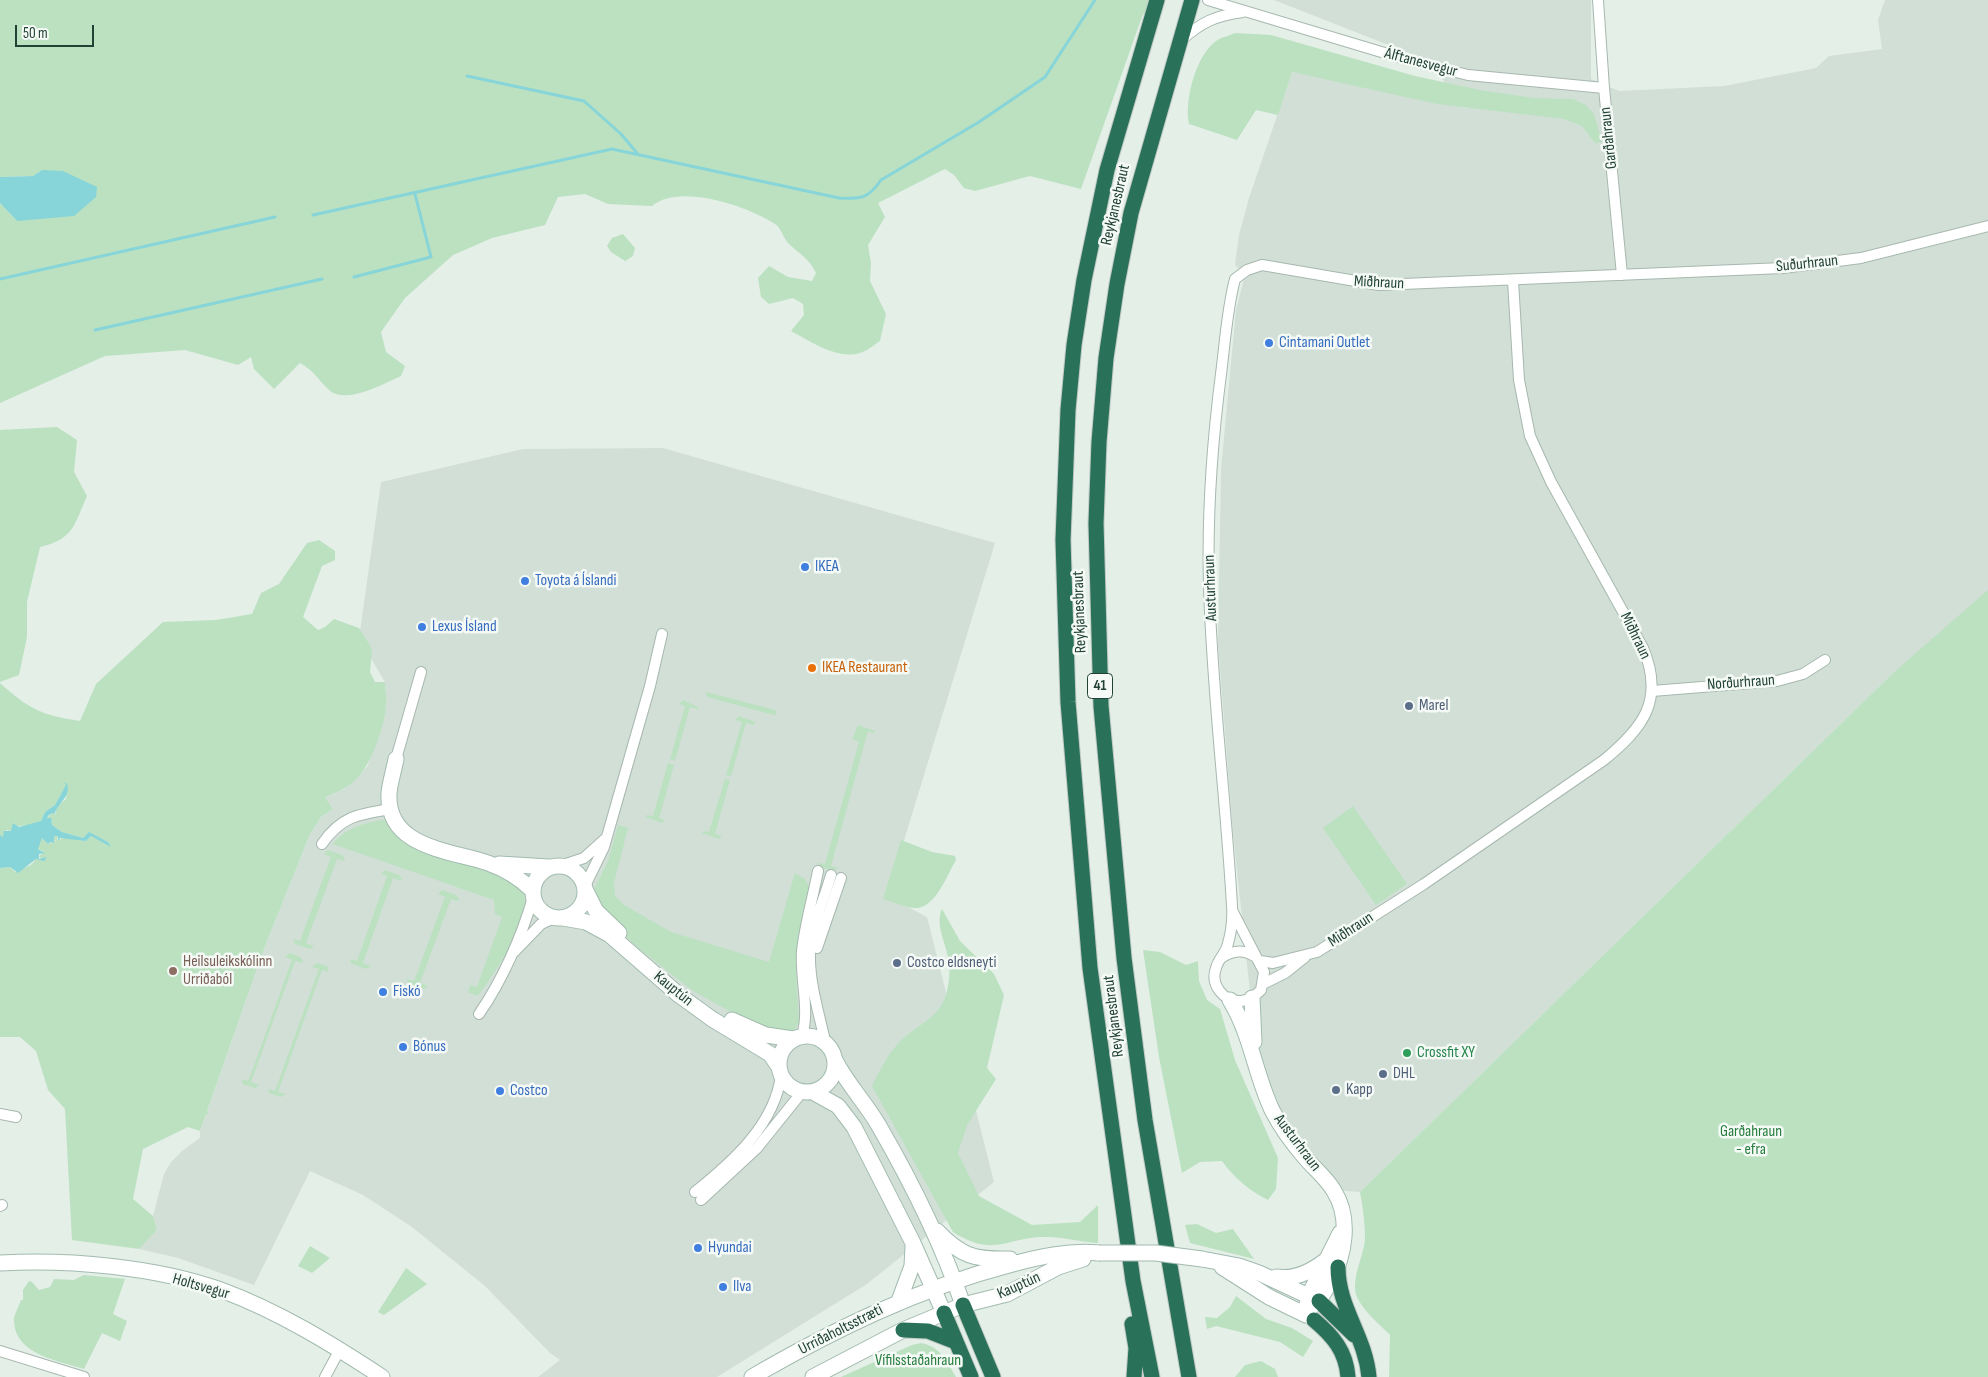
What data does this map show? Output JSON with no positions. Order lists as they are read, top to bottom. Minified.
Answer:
{"streets":{"highway":["Reykjanesbraut","41"],"street":["Álftanesvegur","Garðahraun","Suðurhraun","Miðhraun","Austurhraun","Norðurhraun","Kauptún","Holtsvegur","Urriðaholtsstræti"]},"crossings":[["Álftanesvegur","Garðahraun"],["Álftanesvegur","Reykjanesbraut"],["Garðahraun","Suðurhraun"],["Garðahraun","Miðhraun"],["Suðurhraun","Miðhraun"],["Miðhraun","Austurhraun"],["Miðhraun","Norðurhraun"],["Austurhraun","Kauptún"],["Kauptún","Urriðaholtsstræti"]],"parks":["Garðahraun - efra","Vífilsstaðahraun"],"places":["Cintamani Outlet","IKEA","Toyota á Íslandi","Lexus Ísland","IKEA Restaurant","Marel","Costco eldsneyti","Heilsuleikskólinn Urriðaból","Fiskó","Bónus","Crossfit XY","DHL","Kapp","Costco","Hyundai","Ilva"],"scale_bar":"50 m"}
